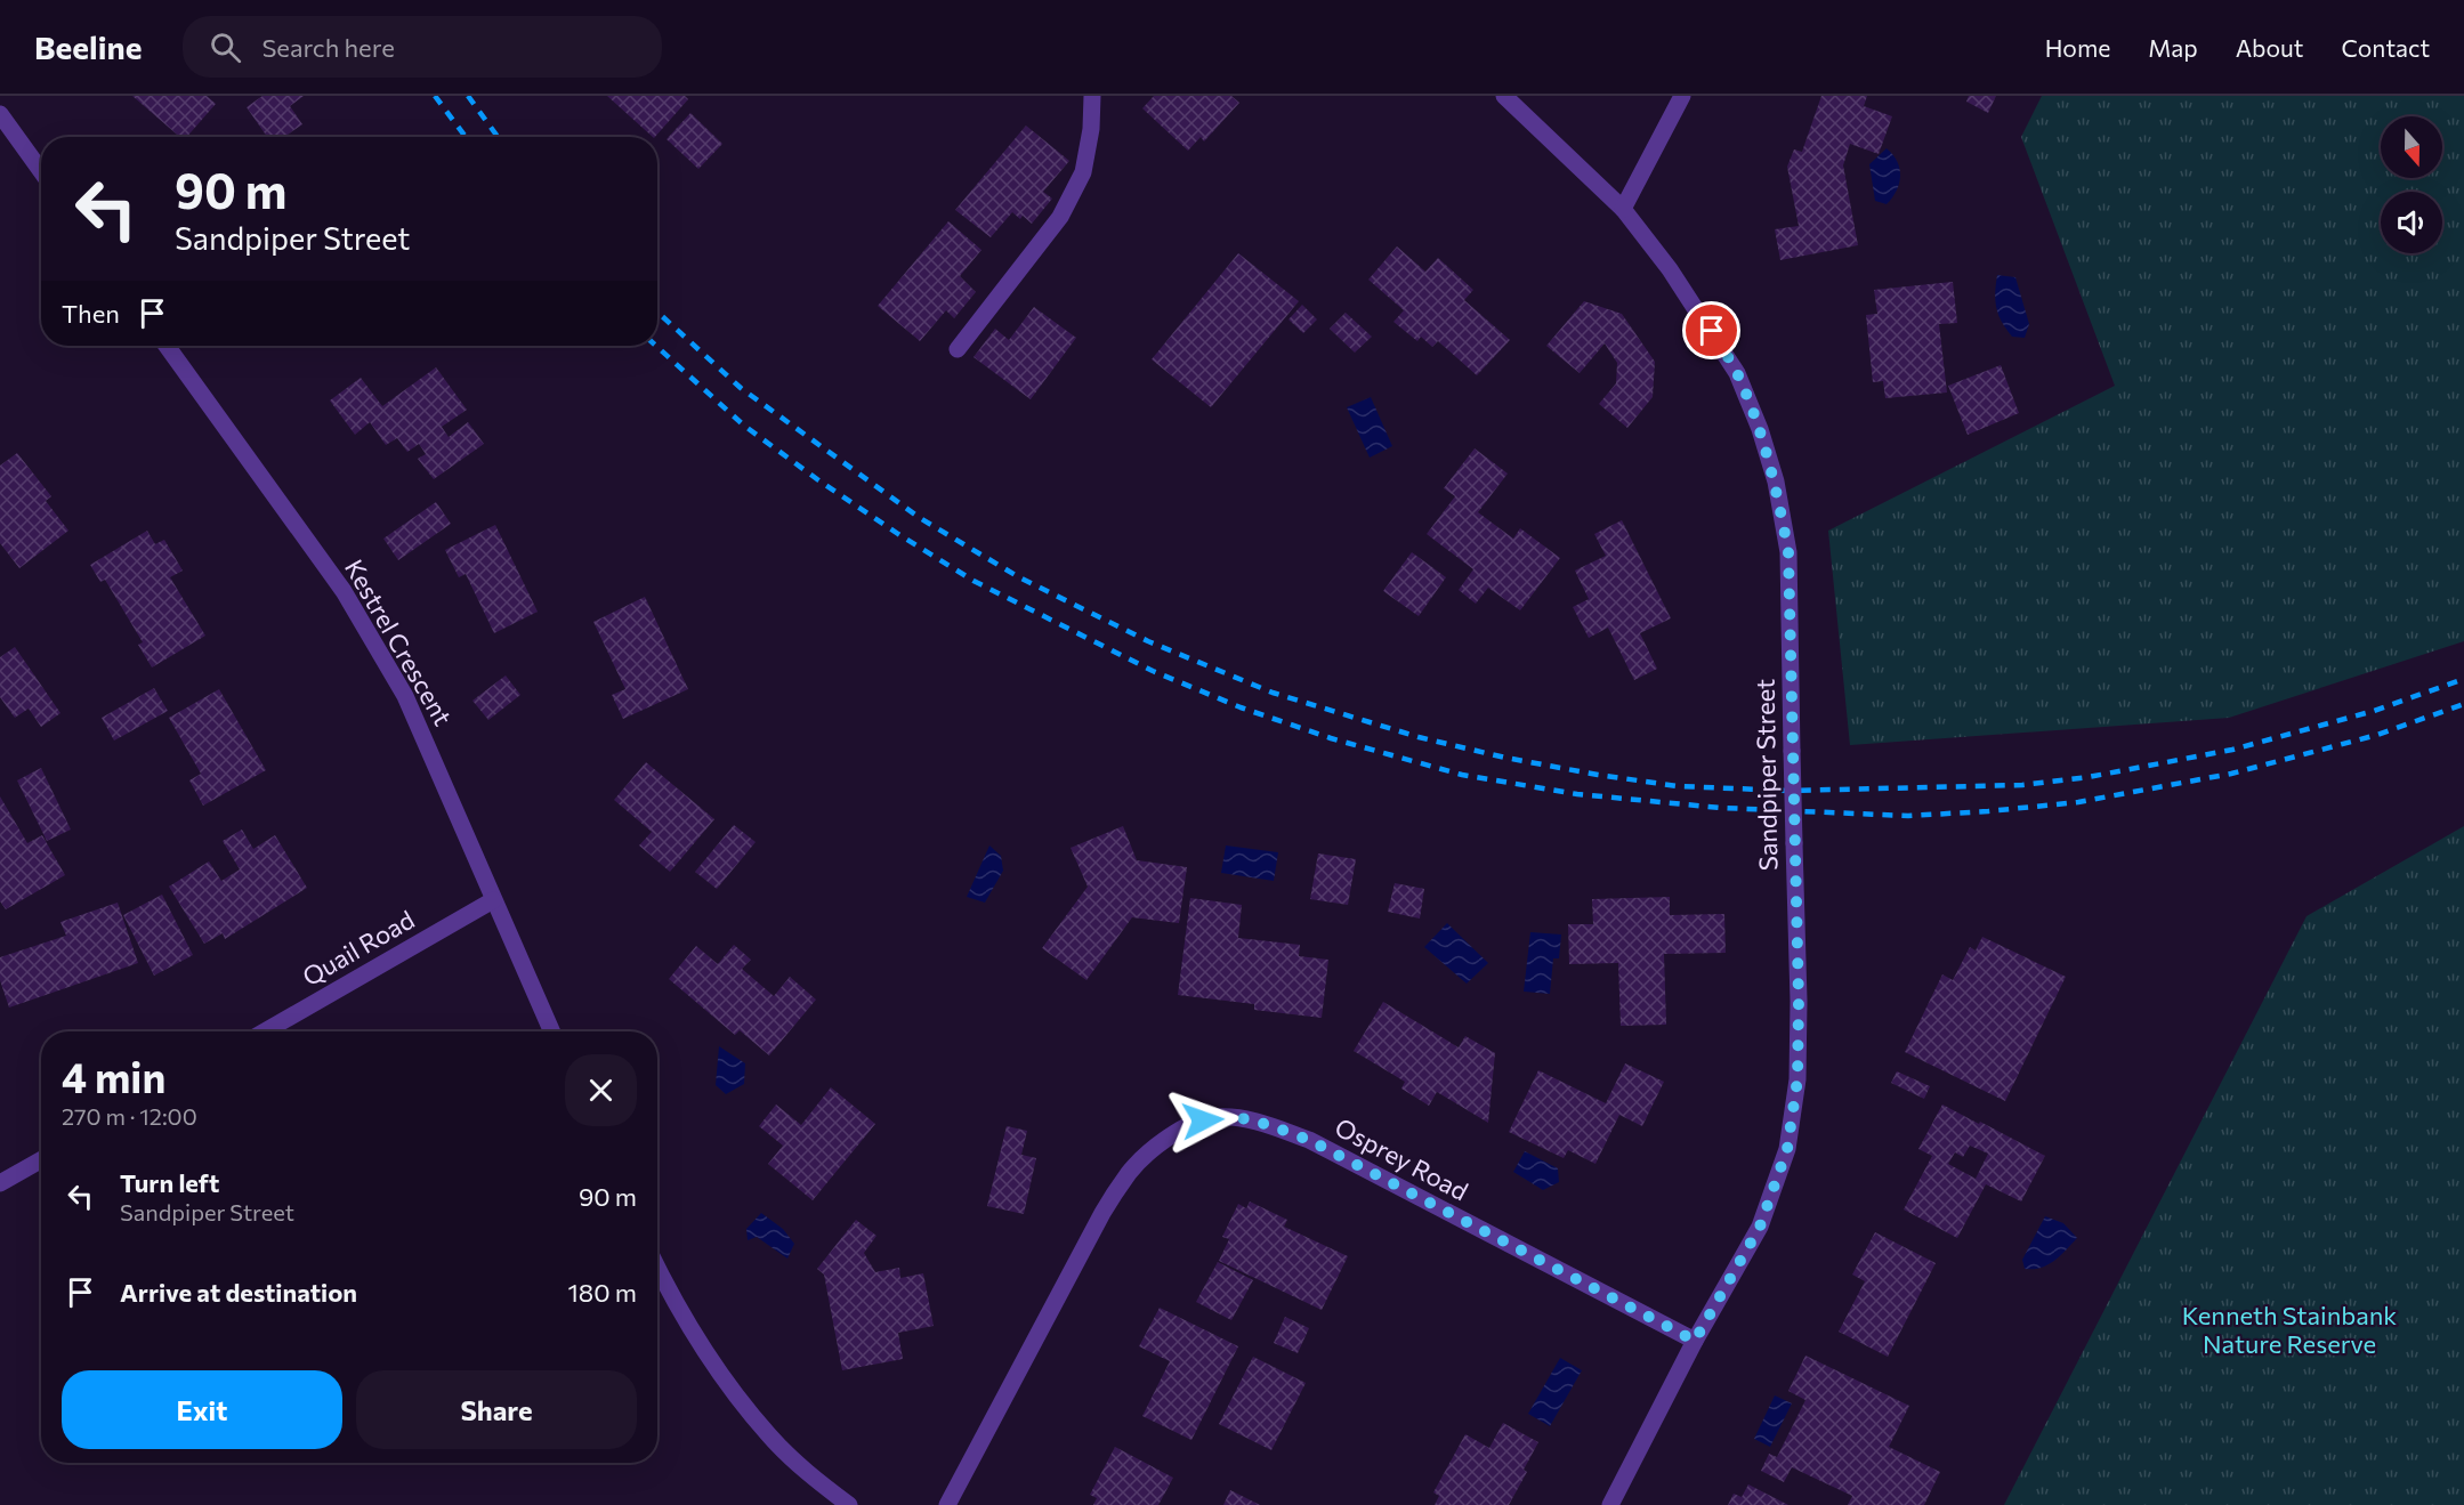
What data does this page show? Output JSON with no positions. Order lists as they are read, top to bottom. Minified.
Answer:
{"streets":{"street":["Kestrel Crescent","Sandpiper Street","Quail Road","Osprey Road"]},"crossings":[["Kestrel Crescent","Quail Road"],["Sandpiper Street","Osprey Road"]],"parks":["Kenneth Stainbank Nature Reserve"],"north":"bottom","page":{"header":"Beeline","search":"Search here","nav":["Home","Map","About","Contact"],"turn":["90 m","Sandpiper Street"],"then":"Then","heading":["4 min","270 m · 12:00"],"list":[{"name":"Turn left","note":"Sandpiper Street","value":"90 m"},{"name":"Arrive at destination","value":"180 m"}],"buttons":["Exit","Share"]}}
